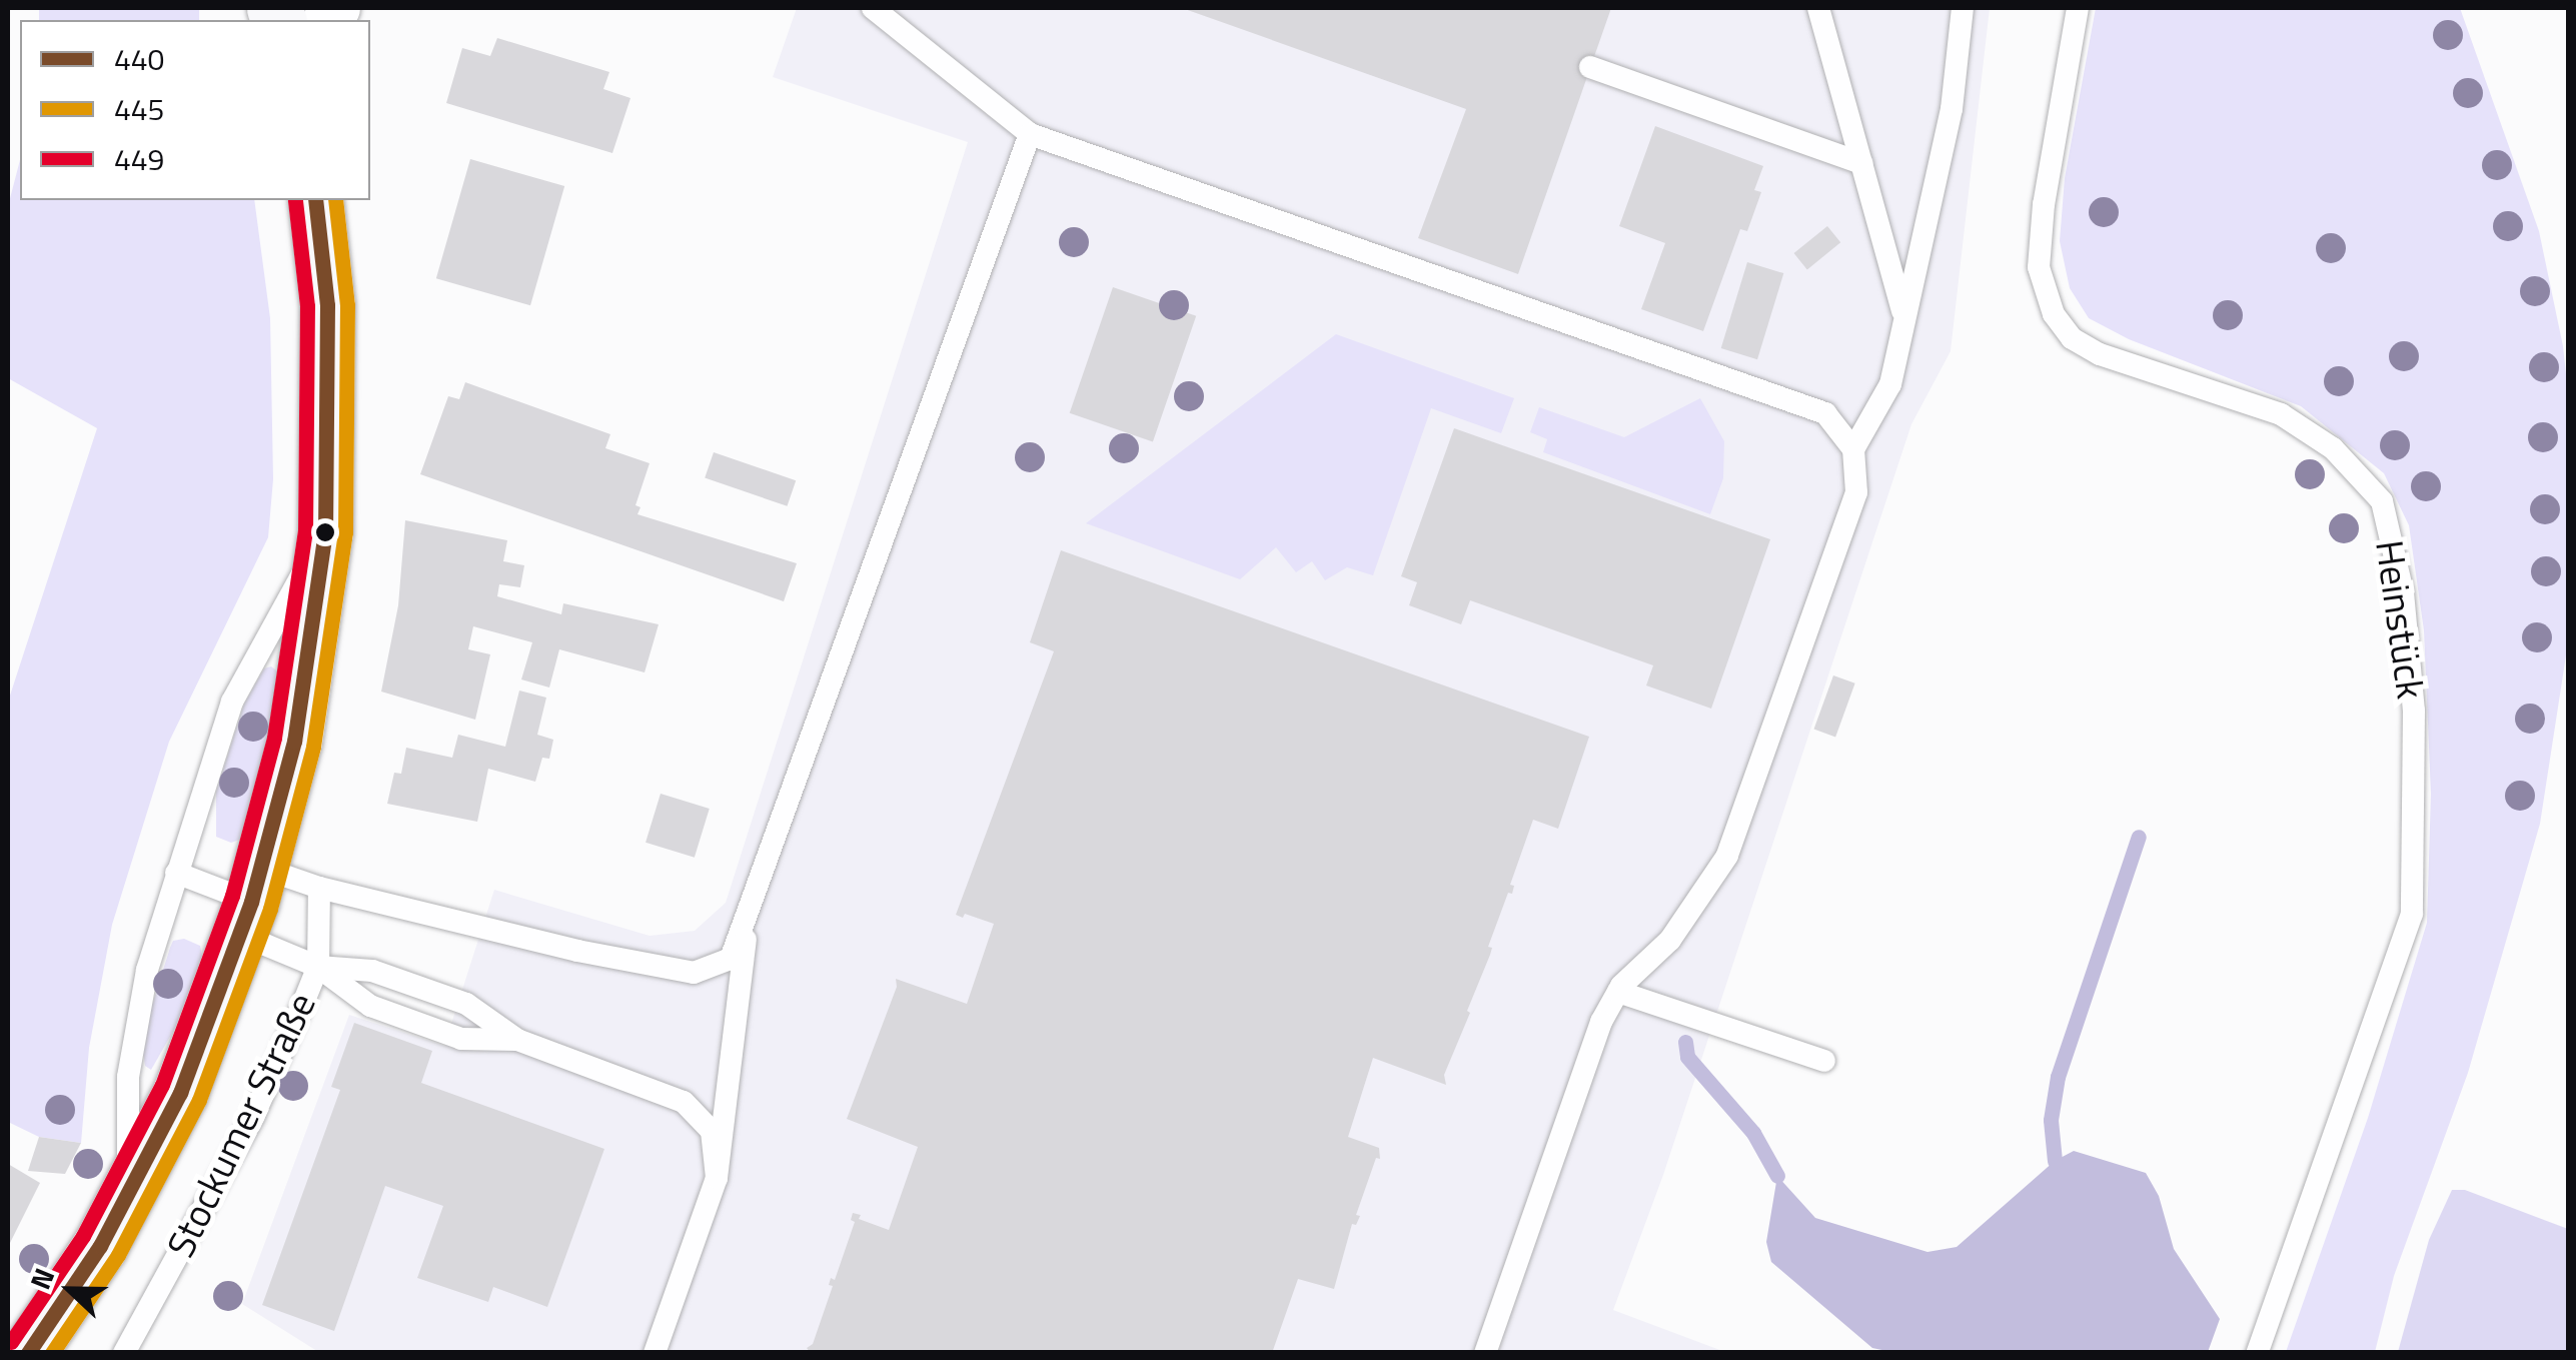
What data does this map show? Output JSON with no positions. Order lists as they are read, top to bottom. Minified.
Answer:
{"streets":{"main road":["Stockumer Straße"],"lane":["Heinstück"]},"lines":["transit line 440","transit line 445","transit line 449"],"legend":["440","445","449"],"north":"left"}
